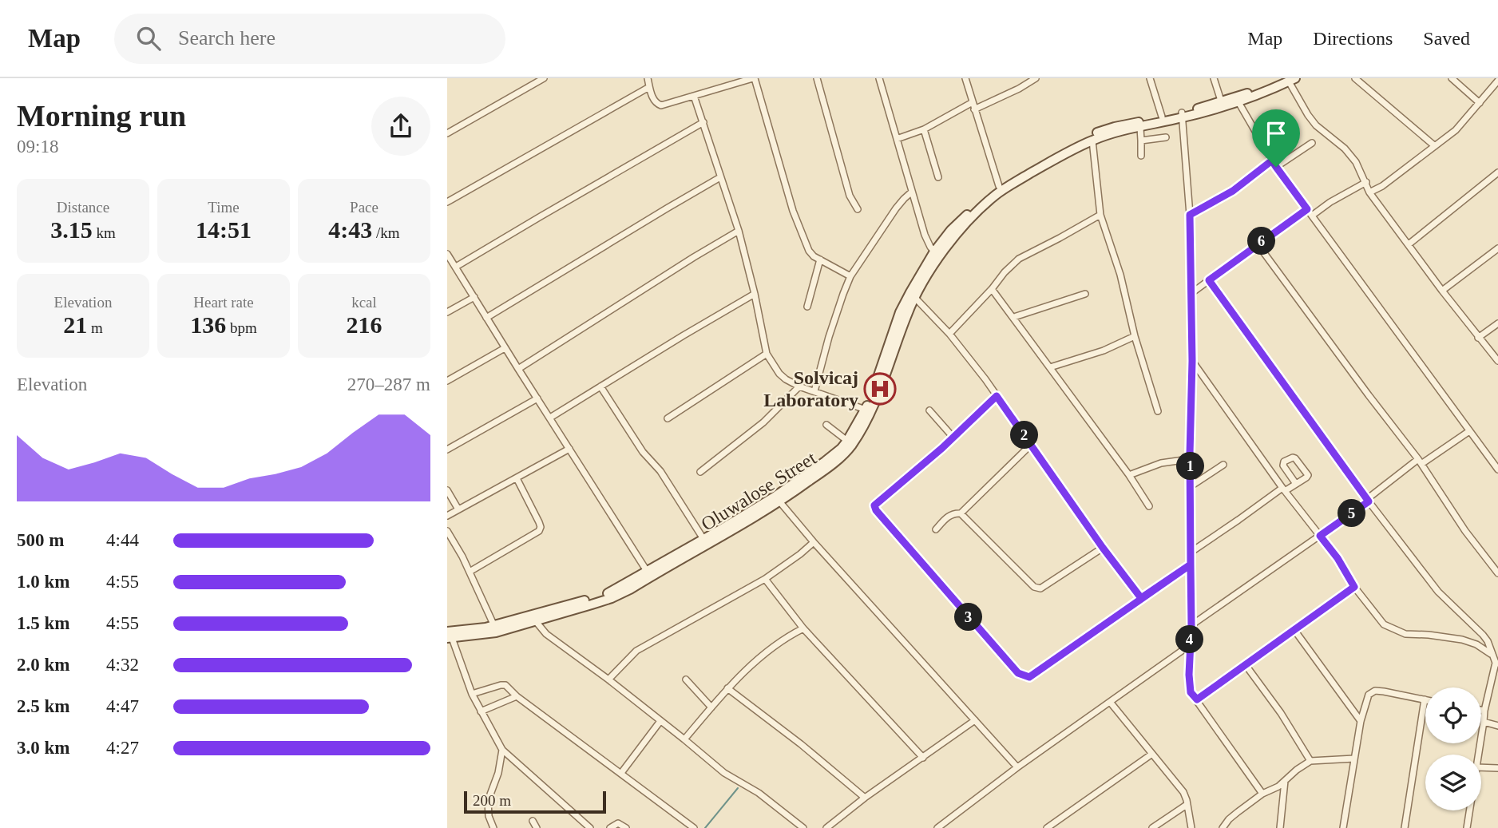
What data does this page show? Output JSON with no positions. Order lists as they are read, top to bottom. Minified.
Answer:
{"streets":{"street":["Oluwalose Street"]},"places":{"hospital":["Solvicaj Laboratory"]},"scale_bar":"200 m","page":{"header":"Map","search":"Search here","nav":["Map","Directions","Saved"],"heading":["Morning run","09:18"],"stats":[["Distance","3.15 km"],["Time","14:51"],["Pace","4:43 /km"],["Elevation","21 m"],["Heart rate","136 bpm"],["kcal","216"]],"pins":["6","2","1","5","3","4"],"chart":["Elevation","270–287 m"],"list":[{"name":"500 m","note":"4:44"},{"name":"1.0 km","note":"4:55"},{"name":"1.5 km","note":"4:55"},{"name":"2.0 km","note":"4:32"},{"name":"2.5 km","note":"4:47"},{"name":"3.0 km","note":"4:27"}],"scale":"200 m"}}
